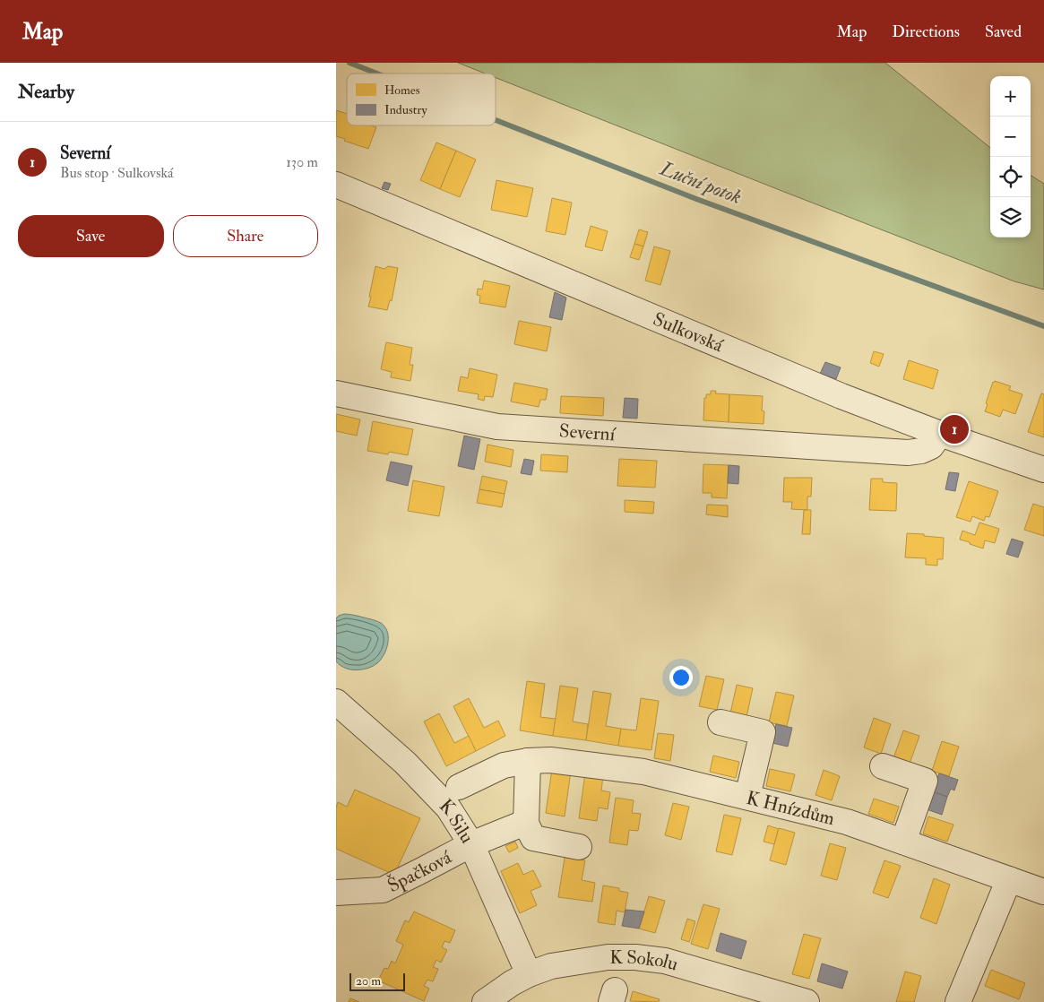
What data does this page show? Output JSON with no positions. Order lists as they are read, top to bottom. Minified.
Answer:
{"streets":{"street":["Sulkovská","Severní","K Hnízdům","K Silu","Špačková","K Sokolu"]},"crossings":[["Sulkovská","Severní"],["K Silu","Špačková"],["K Silu","K Sokolu"]],"water":["Luční potok"],"legend":["Homes","Industry"],"scale_bar":"20 m","page":{"header":"Map","nav":["Map","Directions","Saved"],"heading":"Nearby","map_buttons":["+","−"],"list":[{"mark":"1","name":"Severní","note":"Bus stop · Sulkovská","value":"130 m"}],"buttons":["Save","Share"],"pins":"1","scale":"20 m"}}
